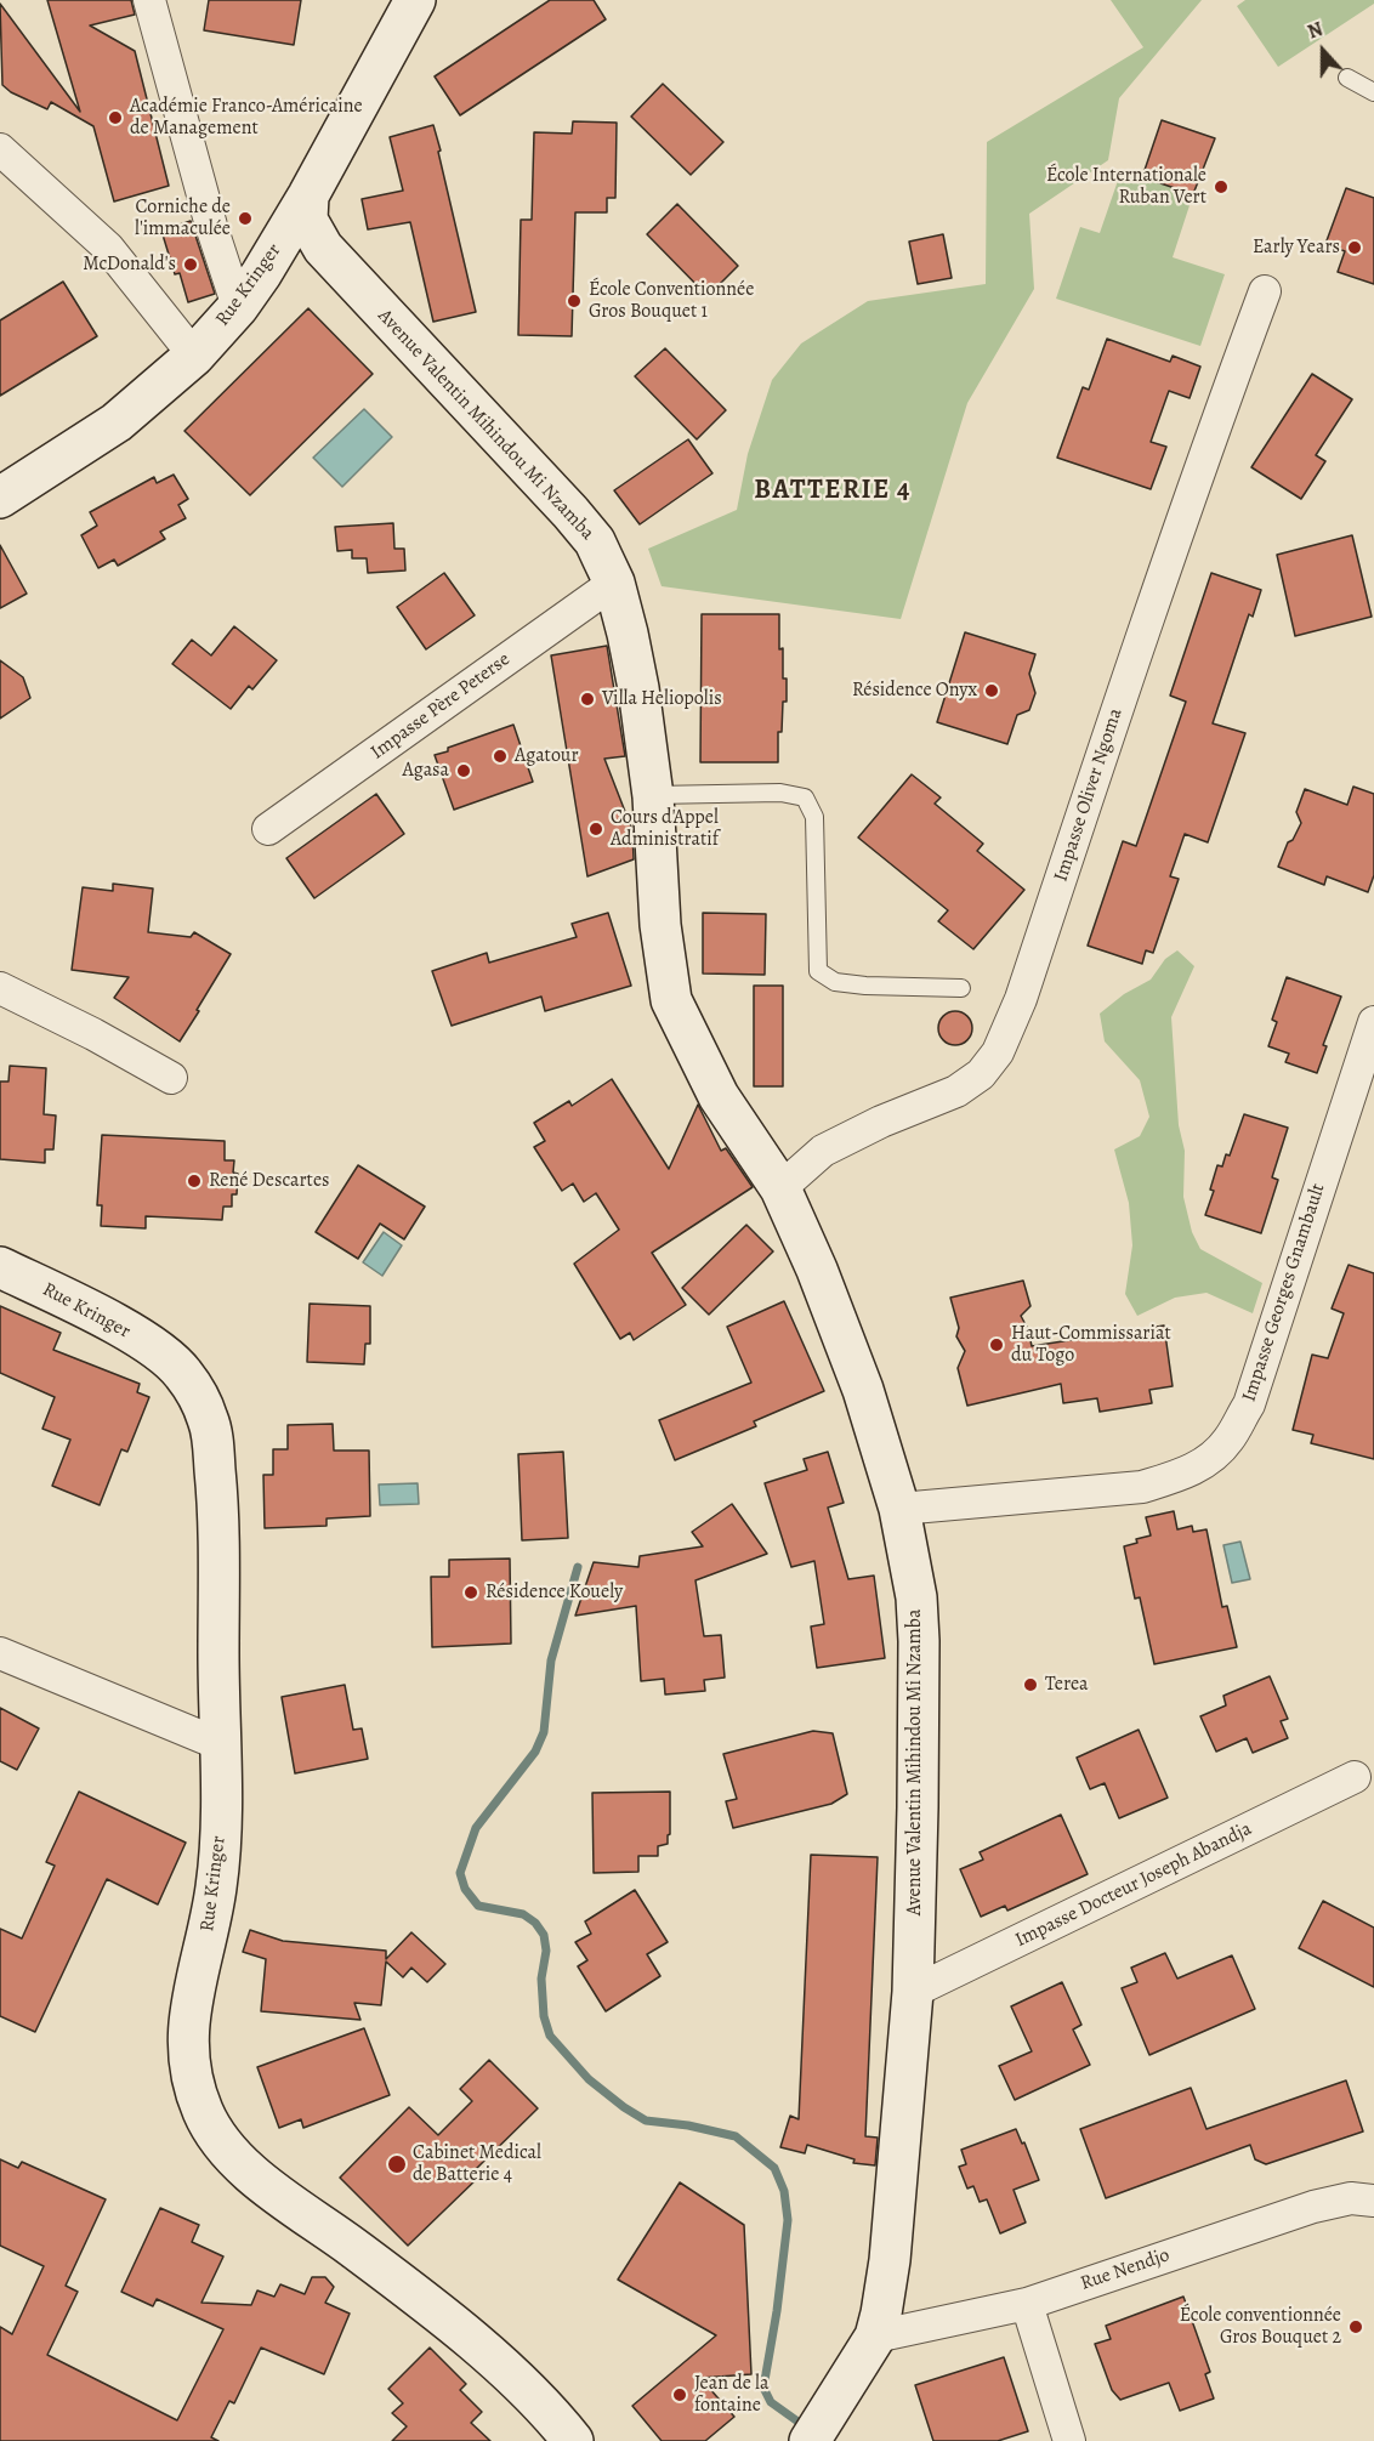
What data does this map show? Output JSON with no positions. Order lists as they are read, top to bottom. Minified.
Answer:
{"streets":{"street":["Rue Kringer","Avenue Valentin Mihindou Mi Nzamba","Impasse Père Peterse","Impasse Oliver Ngoma","Impasse Georges Gnambault","Impasse Docteur Joseph Abandja","Rue Nendjo"]},"crossings":[["Rue Kringer","Avenue Valentin Mihindou Mi Nzamba"],["Avenue Valentin Mihindou Mi Nzamba","Impasse Père Peterse"],["Avenue Valentin Mihindou Mi Nzamba","Impasse Oliver Ngoma"],["Avenue Valentin Mihindou Mi Nzamba","Impasse Georges Gnambault"],["Avenue Valentin Mihindou Mi Nzamba","Impasse Docteur Joseph Abandja"],["Avenue Valentin Mihindou Mi Nzamba","Rue Nendjo"]],"districts":["BATTERIE 4"],"places":["Académie Franco-Américaine de Management","École Internationale Ruban Vert","Corniche de l'immaculée","Early Years","McDonald's","École Conventionnée Gros Bouquet 1","Résidence Onyx","Villa Heliopolis","Agatour","Agasa","Cours d'Appel Administratif","René Descartes","Haut-Commissariat du Togo","Résidence Kouely","Terea","Cabinet Medical de Batterie 4","École conventionnée Gros Bouquet 2","Jean de la fontaine"],"north":"top"}
